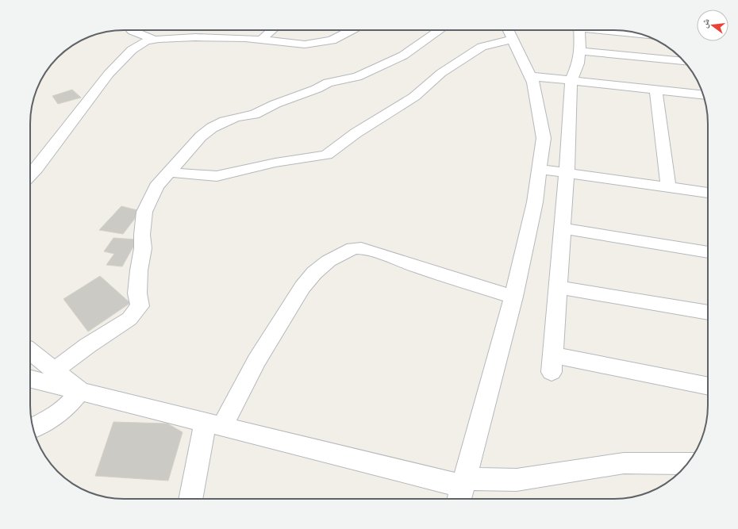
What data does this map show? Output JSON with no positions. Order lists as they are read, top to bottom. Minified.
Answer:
{"north":"left"}
